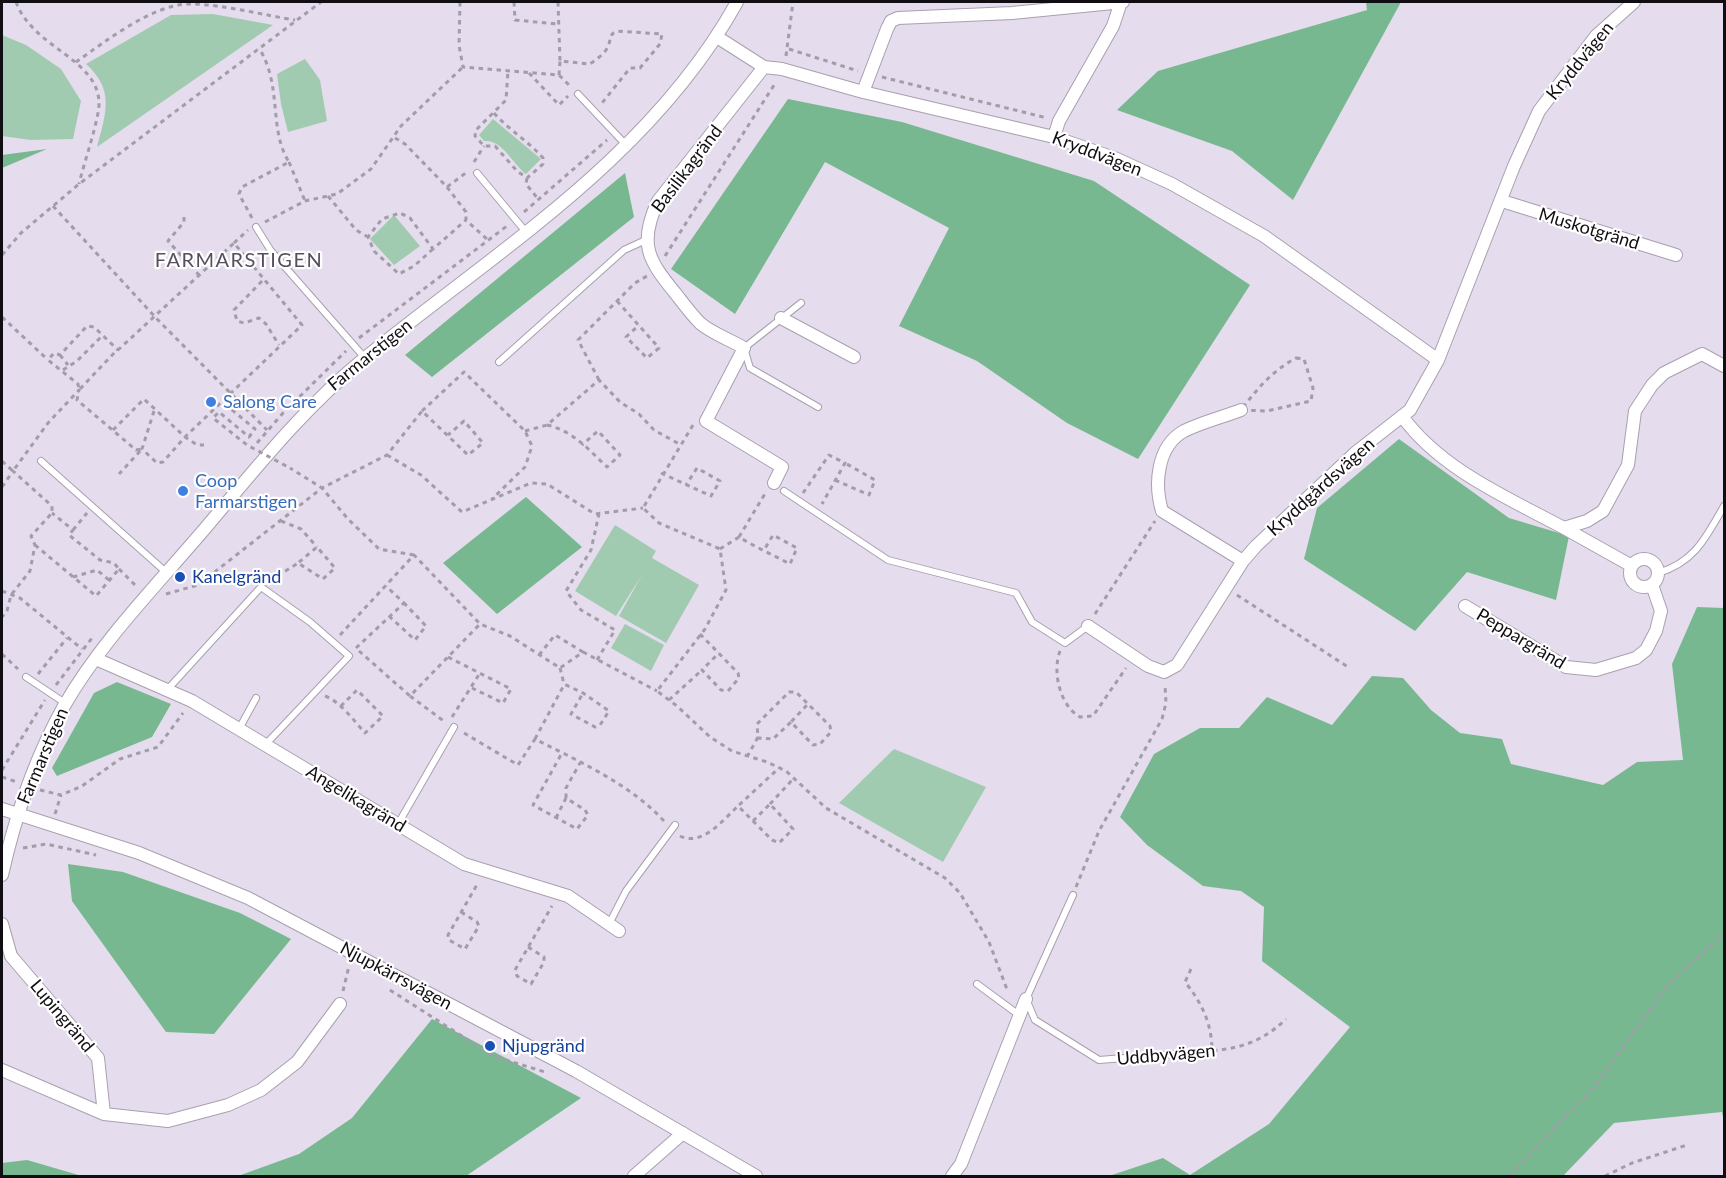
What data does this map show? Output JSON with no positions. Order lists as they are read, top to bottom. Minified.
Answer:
{"streets":{"street":["Kryddvägen","Basilikagränd","Muskotgränd","Farmarstigen","Kryddgårdsvägen","Peppargränd","Angelikagränd","Njupkärrsvägen","Lupingränd"],"lane":["Uddbyvägen"]},"crossings":[["Kryddvägen","Basilikagränd"],["Kryddvägen","Muskotgränd"],["Kryddvägen","Farmarstigen"],["Kryddvägen","Kryddgårdsvägen"],["Farmarstigen","Angelikagränd"],["Farmarstigen","Njupkärrsvägen"]],"districts":["FARMARSTIGEN"],"places":["Salong Care","Coop Farmarstigen","Kanelgränd","Njupgränd"]}
